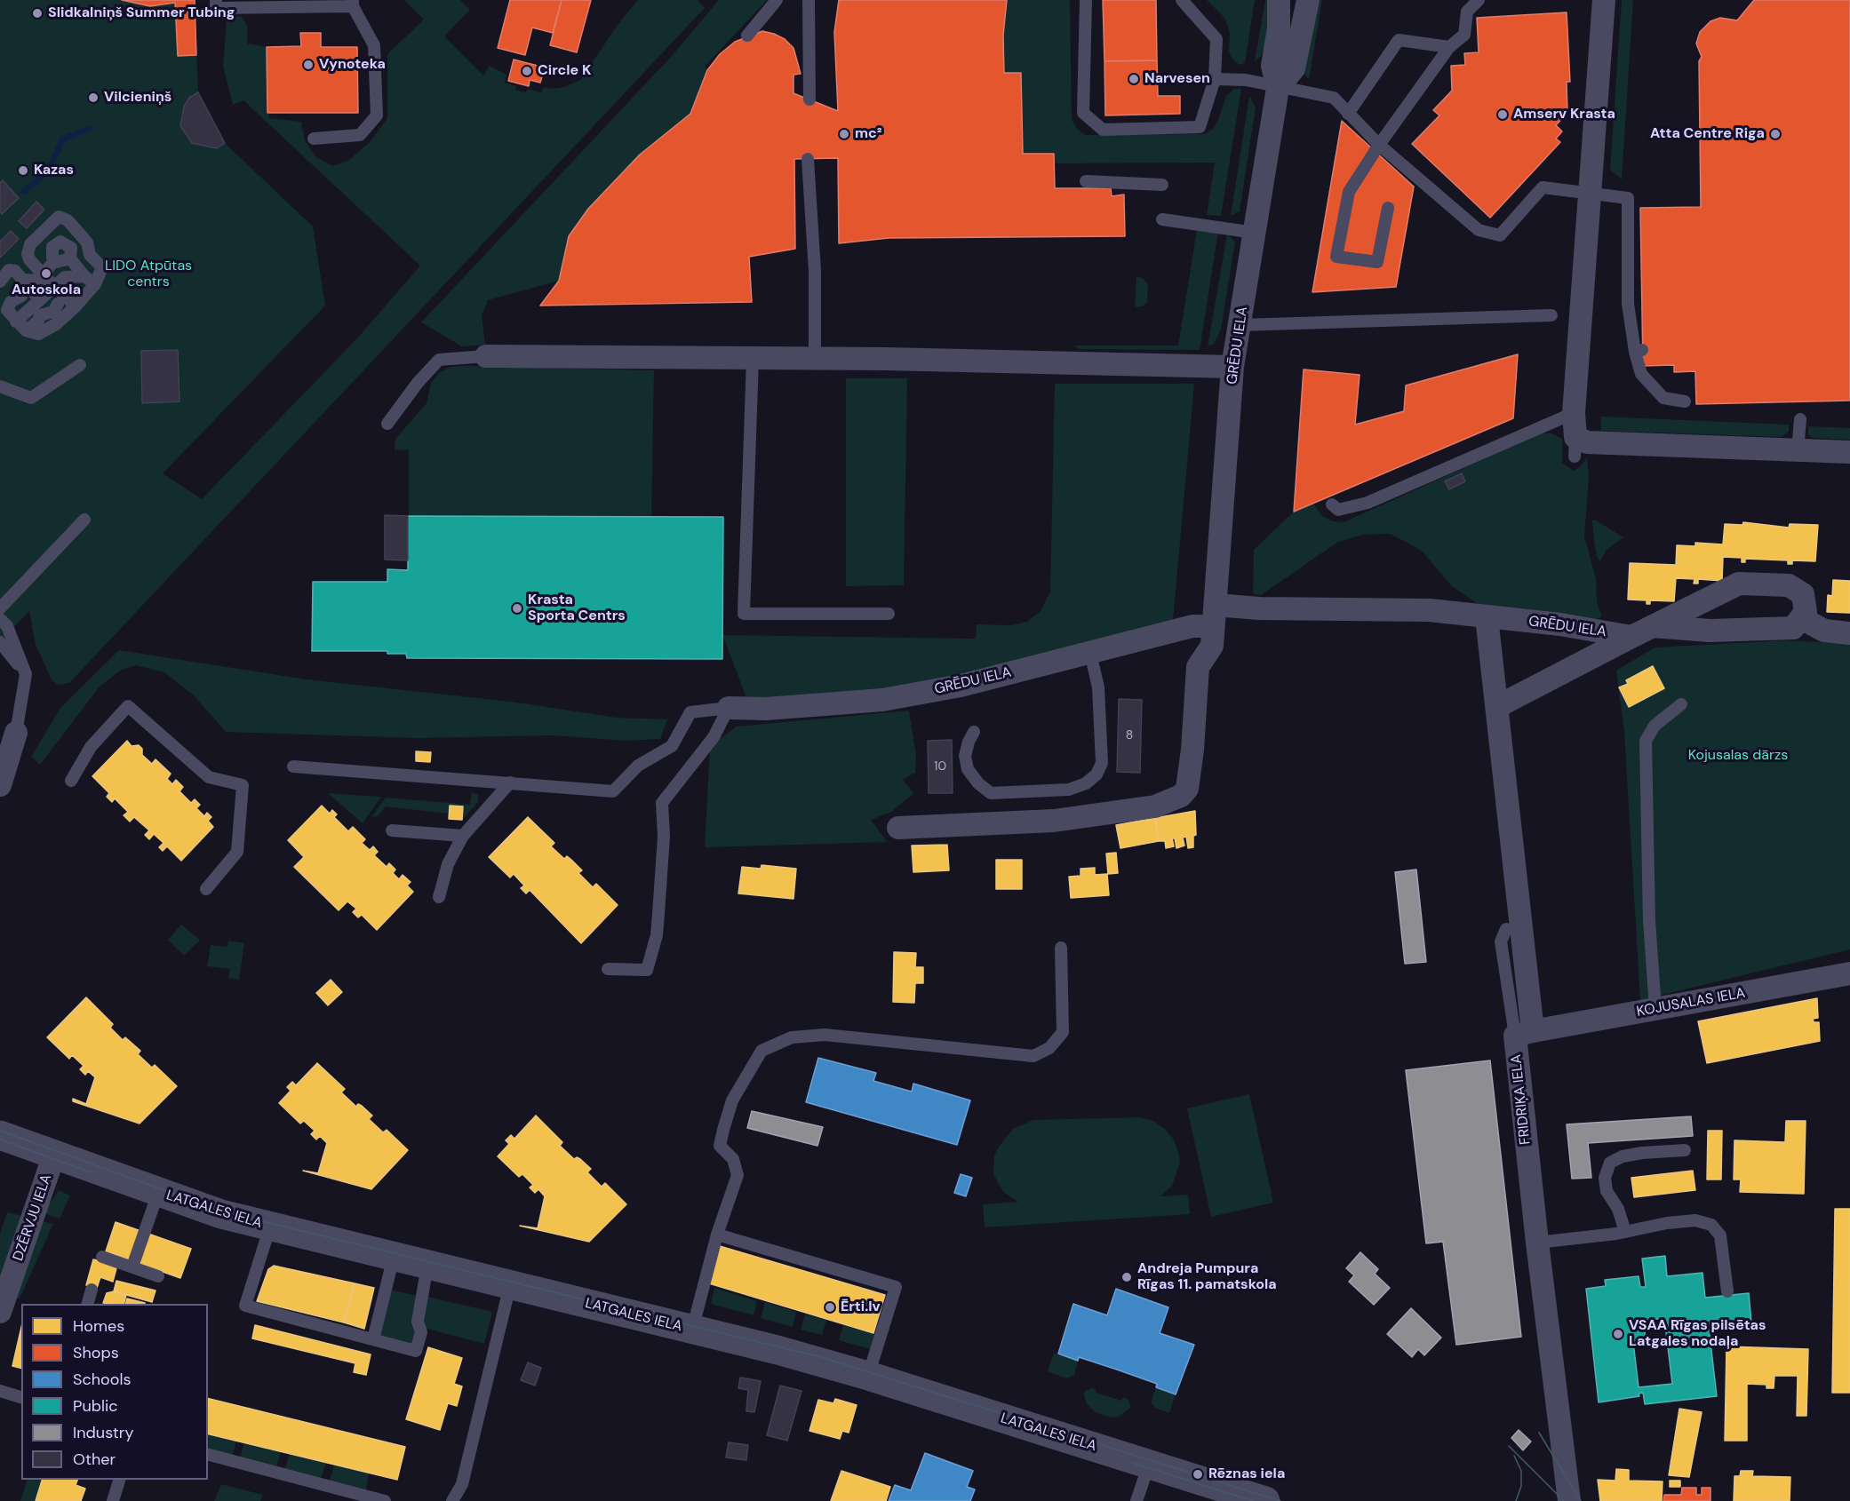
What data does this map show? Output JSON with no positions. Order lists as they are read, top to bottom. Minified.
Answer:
{"streets":{"street":["GRĒDU IELA","KOJUSALAS IELA","FRIDRIĶA IELA","LATGALES IELA","DZĒRVJU IELA"]},"crossings":[["GRĒDU IELA","FRIDRIĶA IELA"],["KOJUSALAS IELA","FRIDRIĶA IELA"],["LATGALES IELA","DZĒRVJU IELA"]],"parks":["LIDO Atpūtas centrs","Kojusalas dārzs"],"places":["Slidkalniņš Summer Tubing","Vynoteka","Circle K","Narvesen","Vilcieniņš","Amserv Krasta","mc²","Atta Centre Riga","Kazas","Autoskola","Krasta Sporta Centrs","Andreja Pumpura Rīgas 11. pamatskola","Ērti.lv","VSAA Rīgas pilsētas Latgales nodaļa","Rēznas iela"],"house_numbers":["8","10"],"legend":["Homes","Shops","Schools","Public","Industry","Other"]}
